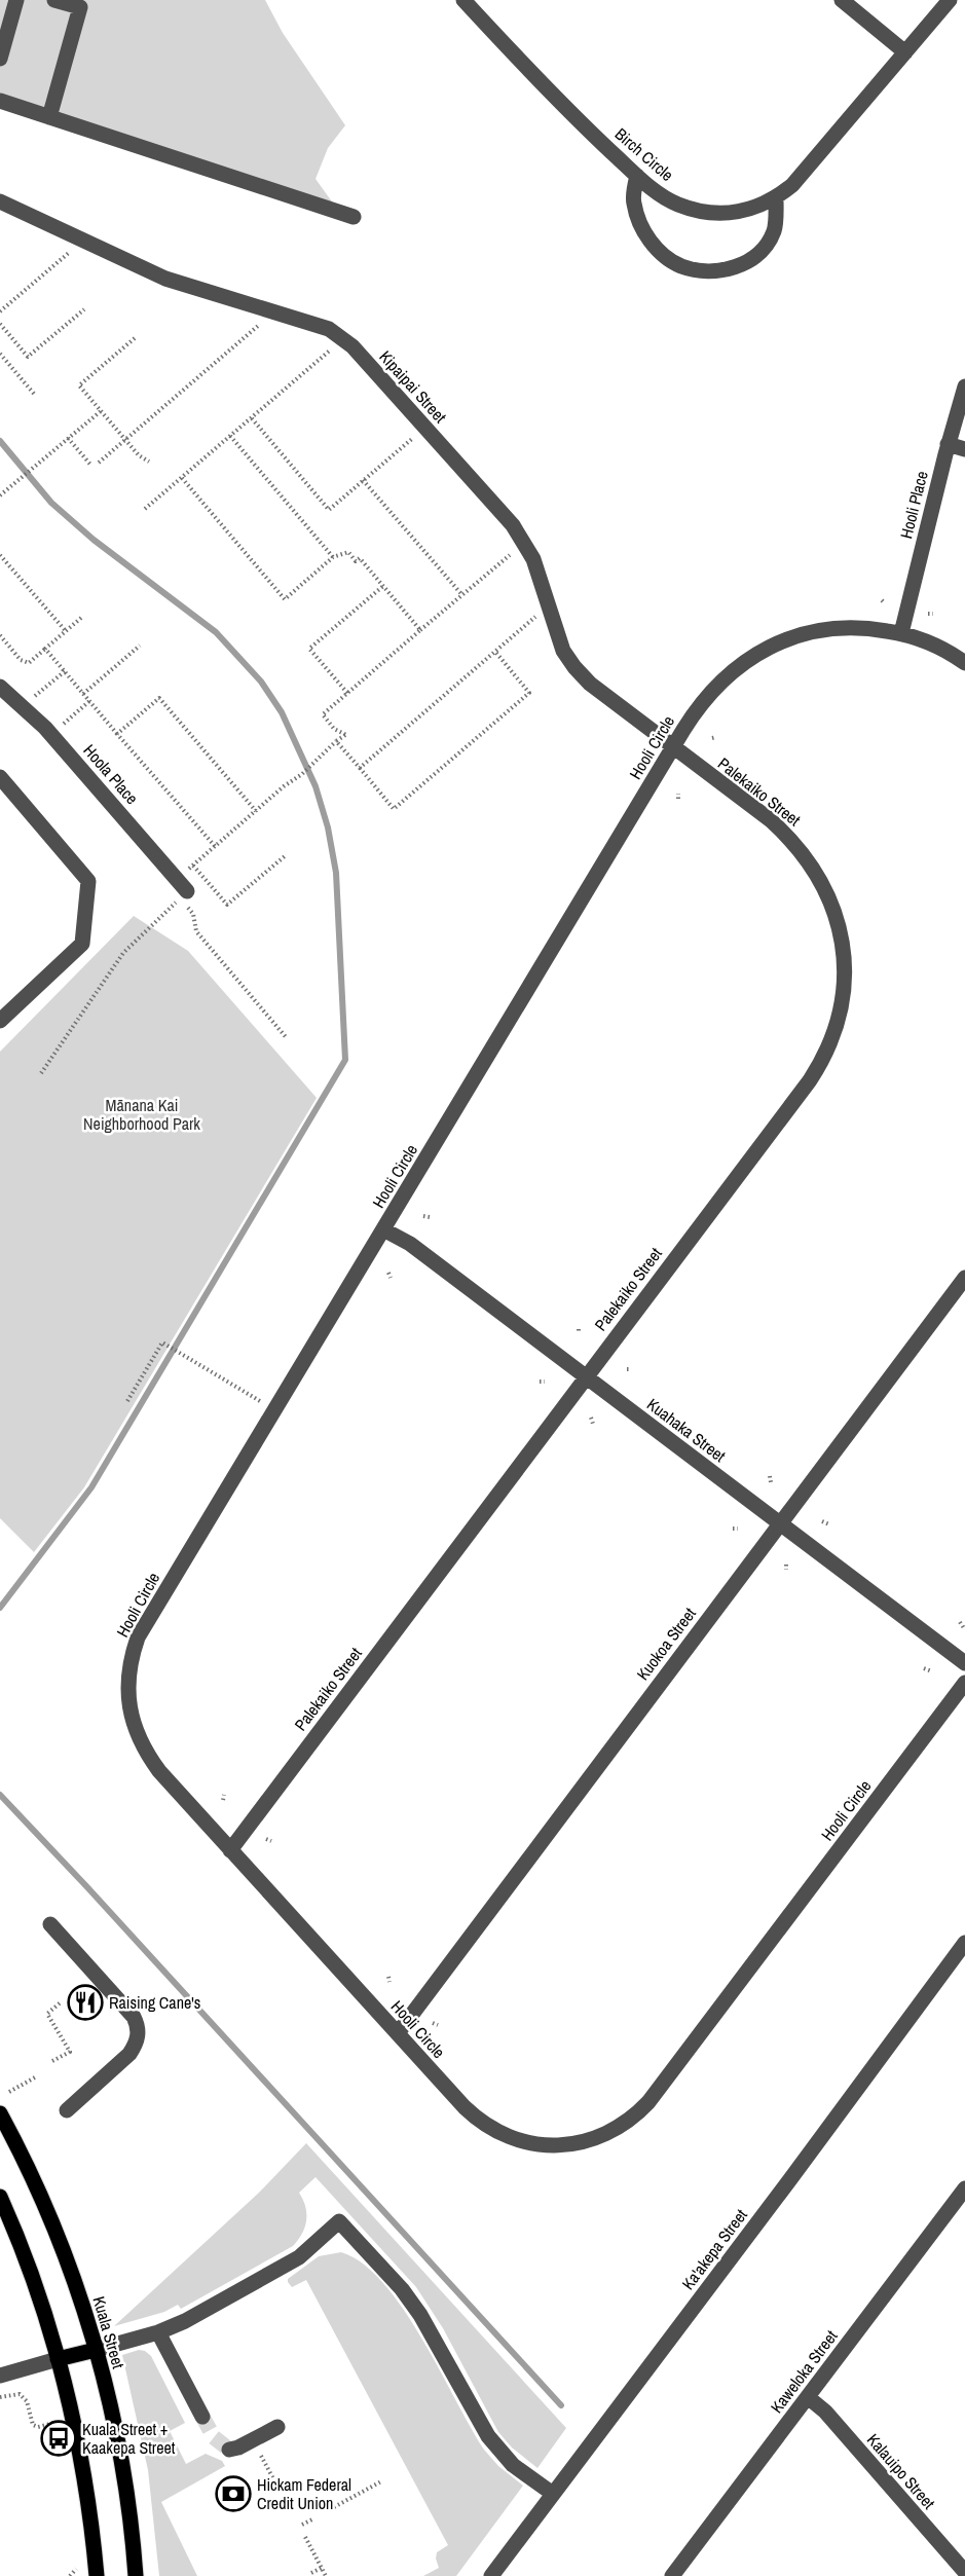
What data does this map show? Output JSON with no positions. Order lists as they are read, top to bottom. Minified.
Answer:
{"streets":{"main road":["Kuala Street"],"street":["Birch Circle","Kipaipai Street","Hooli Place","Hooli Circle","Hoola Place","Palekaiko Street","Kuahaka Street","Kuokoa Street","Ka'akepa Street","Kaweloka Street","Kalauipo Street"]},"crossings":[["Kipaipai Street","Hooli Circle"],["Kipaipai Street","Palekaiko Street"],["Hooli Place","Hooli Circle"],["Hooli Circle","Palekaiko Street"],["Hooli Circle","Kuahaka Street"],["Hooli Circle","Kuokoa Street"],["Palekaiko Street","Kuahaka Street"],["Kuahaka Street","Kuokoa Street"],["Kaweloka Street","Kalauipo Street"]],"parks":["Mānana Kai Neighborhood Park"],"places":{"restaurant":["Raising Cane's"],"bus stop":["Kuala Street + Kaakepa Street"],"bank":["Hickam Federal Credit Union"]}}
